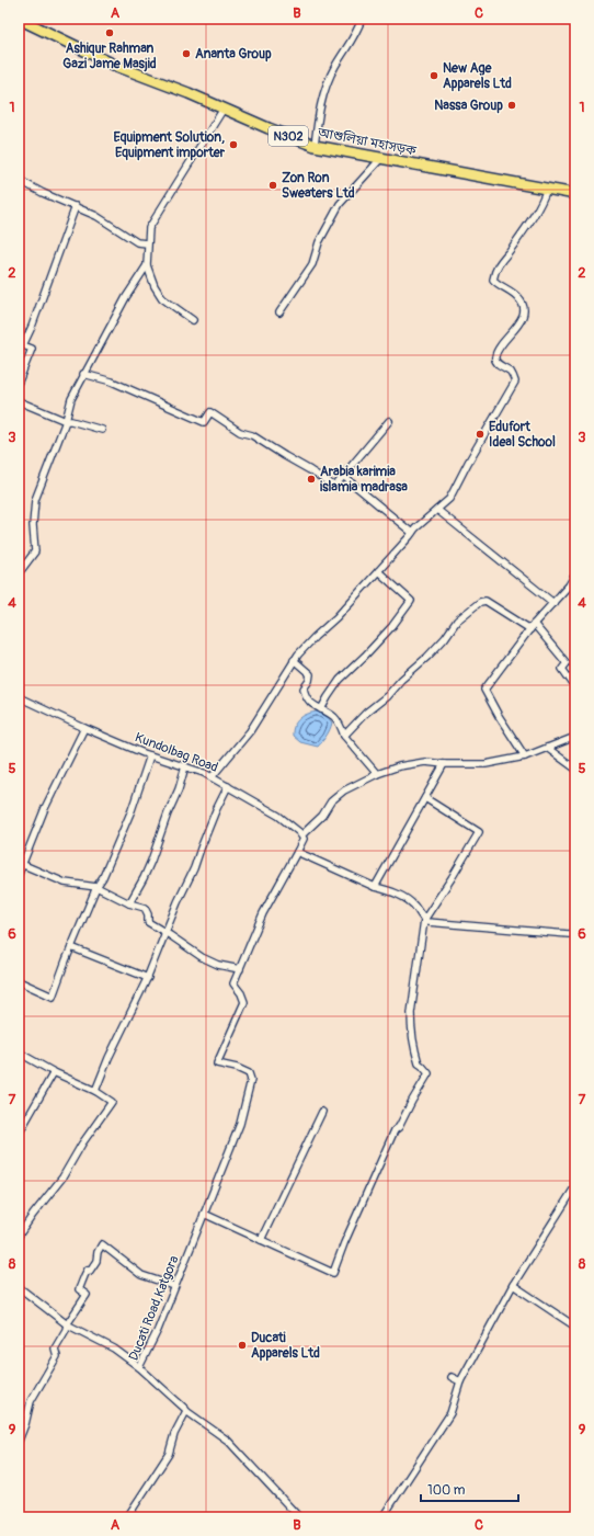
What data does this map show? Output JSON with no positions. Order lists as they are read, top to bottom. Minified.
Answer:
{"streets":{"highway":["N302","আশুলিয়া মহাসড়ক"],"street":["Kundolbag Road","Ducati Road,Katgora"]},"places":["Ashiqur Rahman Gazi Jame Masjid","Ananta Group","New Age Apparels Ltd","Nassa Group","Equipment Solution, Equipment importer","Zon Ron Sweaters Ltd","Edufort Ideal School","Arabia karimia islamia madrasa","Ducati Apparels Ltd"],"scale_bar":"100 m","grid":{"columns":["A","B","C"],"rows":["1","2","3","4","5","6","7","8","9"]}}
